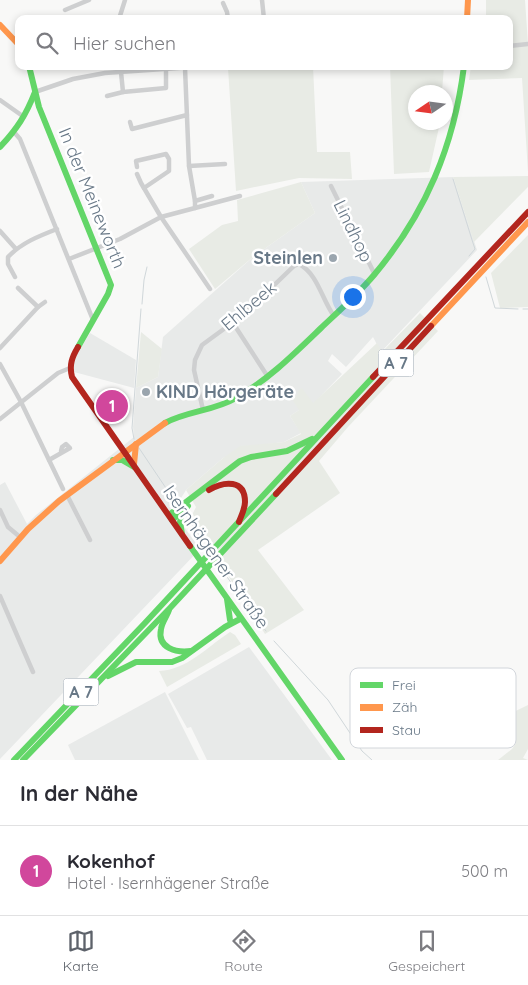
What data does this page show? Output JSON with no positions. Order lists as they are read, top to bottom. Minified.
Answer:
{"streets":{"main road":["In der Meineworth","A 7","Isernhägener Straße"],"street":["Lindhop","Ehlbeek"]},"crossings":[["In der Meineworth","Isernhägener Straße"]],"places":["Steinlen","KIND Hörgeräte"],"legend":["Frei","Zäh","Stau"],"north":"left","page":{"search":"Hier suchen","pins":"1","heading":"In der Nähe","list":[{"mark":"1","name":"Kokenhof","note":"Hotel · Isernhägener Straße","value":"500 m"}],"nav":["Karte","Route","Gespeichert"]}}
